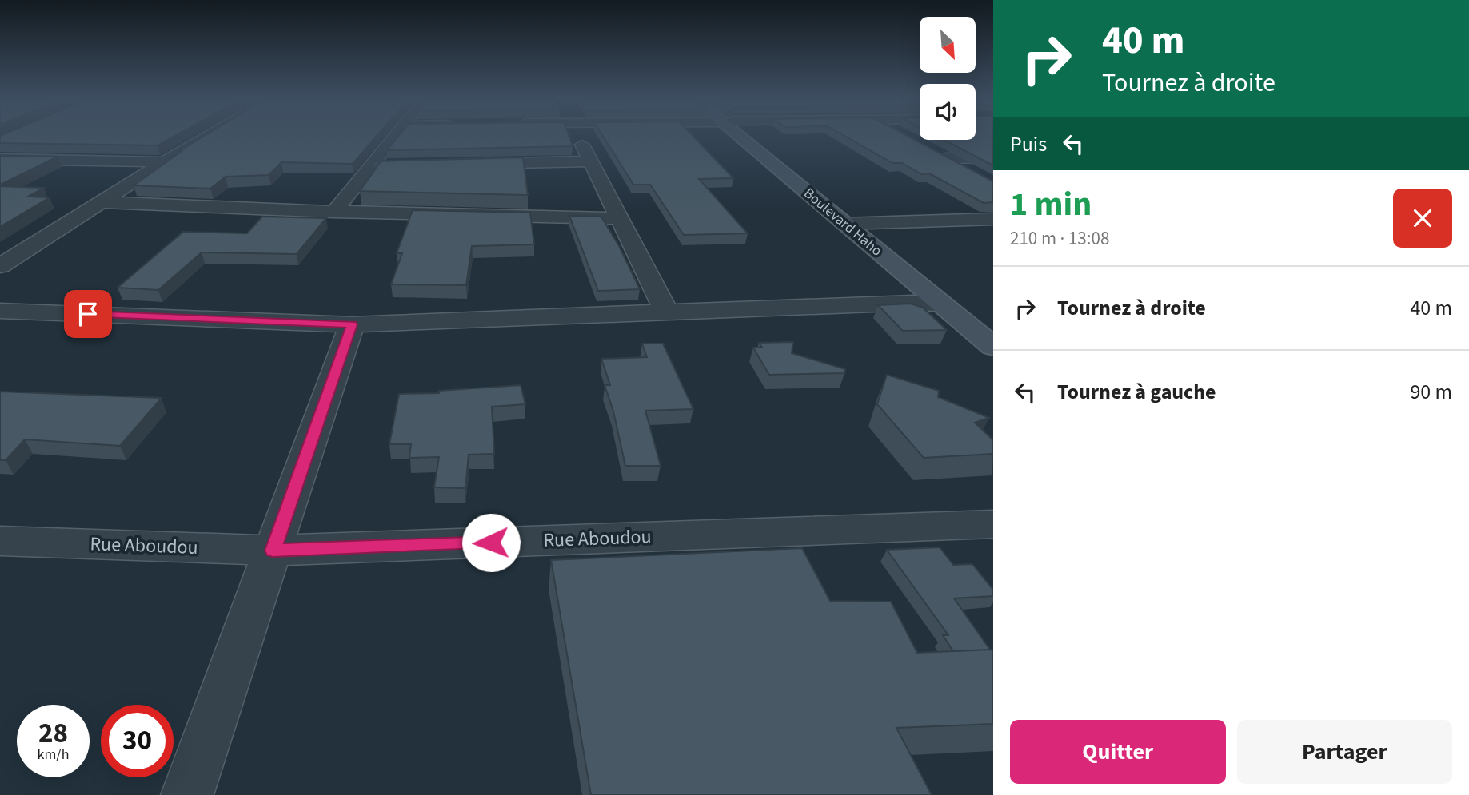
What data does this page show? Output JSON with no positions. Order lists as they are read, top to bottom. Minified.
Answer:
{"streets":{"main road":["Boulevard Haho"],"street":["Rue Aboudou"]},"north":"bottom right","page":{"turn":["40 m","Tournez à droite"],"then":"Puis","heading":["1 min","210 m · 13:08"],"list":[{"name":"Tournez à droite","value":"40 m"},{"name":"Tournez à gauche","value":"90 m"}],"speed":"28 km/h","limit":"30","buttons":["Quitter","Partager"]}}
